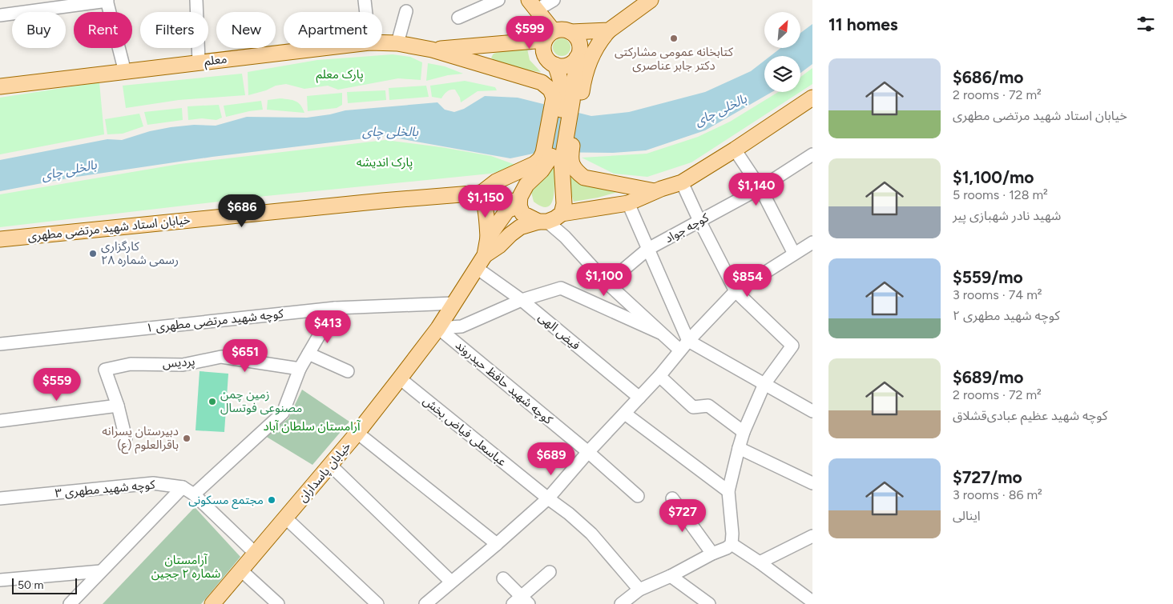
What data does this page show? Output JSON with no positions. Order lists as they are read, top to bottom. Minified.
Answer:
{"streets":{"main road":["معلم","خیابان استاد شهید مرتضی مطهری","خیابان پاسداران"],"street":["کوچه جواد","کوچه شهید مرتضی مطهری ۱","فیض الهی","پردیس","کوچه شهید حافظ حیدروند","عباسعلی فیاض بخش","کوچه شهید مطهری ۳"]},"crossings":[["کوچه شهید مرتضی مطهری ۱","خیابان پاسداران"],["فیض الهی","خیابان پاسداران"],["کوچه شهید حافظ حیدروند","خیابان پاسداران"],["عباسعلی فیاض بخش","خیابان پاسداران"],["خیابان پاسداران","کوچه شهید مطهری ۳"]],"water":["بالخلی چای"],"parks":["پارک معلم","پارک اندیشه","آرامستان سلطان آباد","آرامستان شماره ۲ ججین"],"places":["کتابخانه عمومی مشارکتی دکتر جابر عناصری","کارگزاری رسمی شماره ۲۸","زمین چمن مصنوعی فوتسال","دبیرستان پسرانه باقرالعلوم (ع)","مجتمع مسکونی"],"scale_bar":"50 m","north":"top right","page":{"heading":"11 homes","chip":["Buy","Rent","Filters","New","Apartment"],"price":["$599","$1,140","$1,150","$686","$1,100","$854","$413","$651","$559","$689","$727"],"list":[{"name":"$686/mo","note":"2 rooms · 72 m² · خیابان استاد شهید مرتضی مطهری"},{"name":"$1,100/mo","note":"5 rooms · 128 m² · شهید نادر شهبازی پیر"},{"name":"$559/mo","note":"3 rooms · 74 m² · کوچه شهید مطهری ۲"},{"name":"$689/mo","note":"2 rooms · 72 m² · کوچه شهید عظیم عبادی‌قشلاق"},{"name":"$727/mo","note":"3 rooms · 86 m² · اینالی"}],"scale":"50 m"}}
